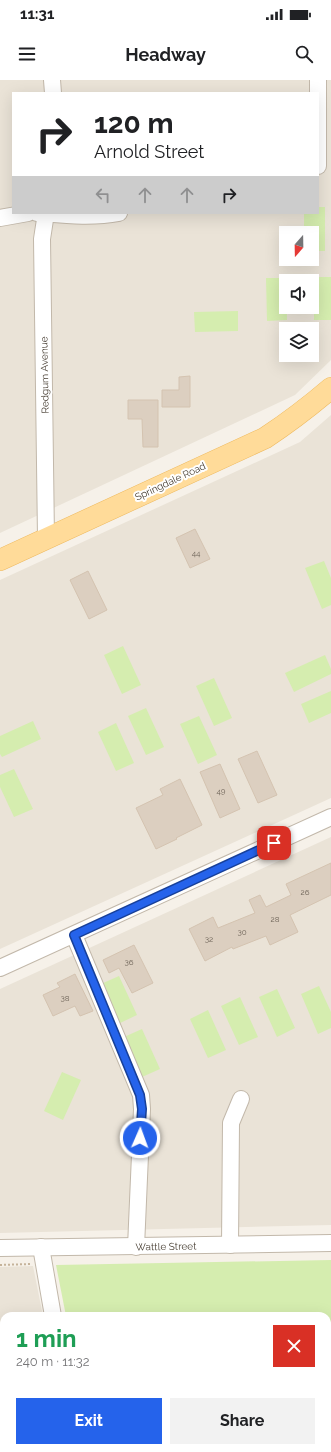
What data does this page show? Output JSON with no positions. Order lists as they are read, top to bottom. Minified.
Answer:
{"streets":{"main road":["Springdale Road"],"street":["Redgum Avenue","Wattle Street"]},"crossings":[["Redgum Avenue","Springdale Road"]],"house_numbers":["44","49","26","28","30","32","36","38"],"north":"bottom","page":{"status":"11:31","header":"Headway","turn":["120 m","Arnold Street"],"heading":["1 min","240 m · 11:32"],"buttons":["Exit","Share"]}}
